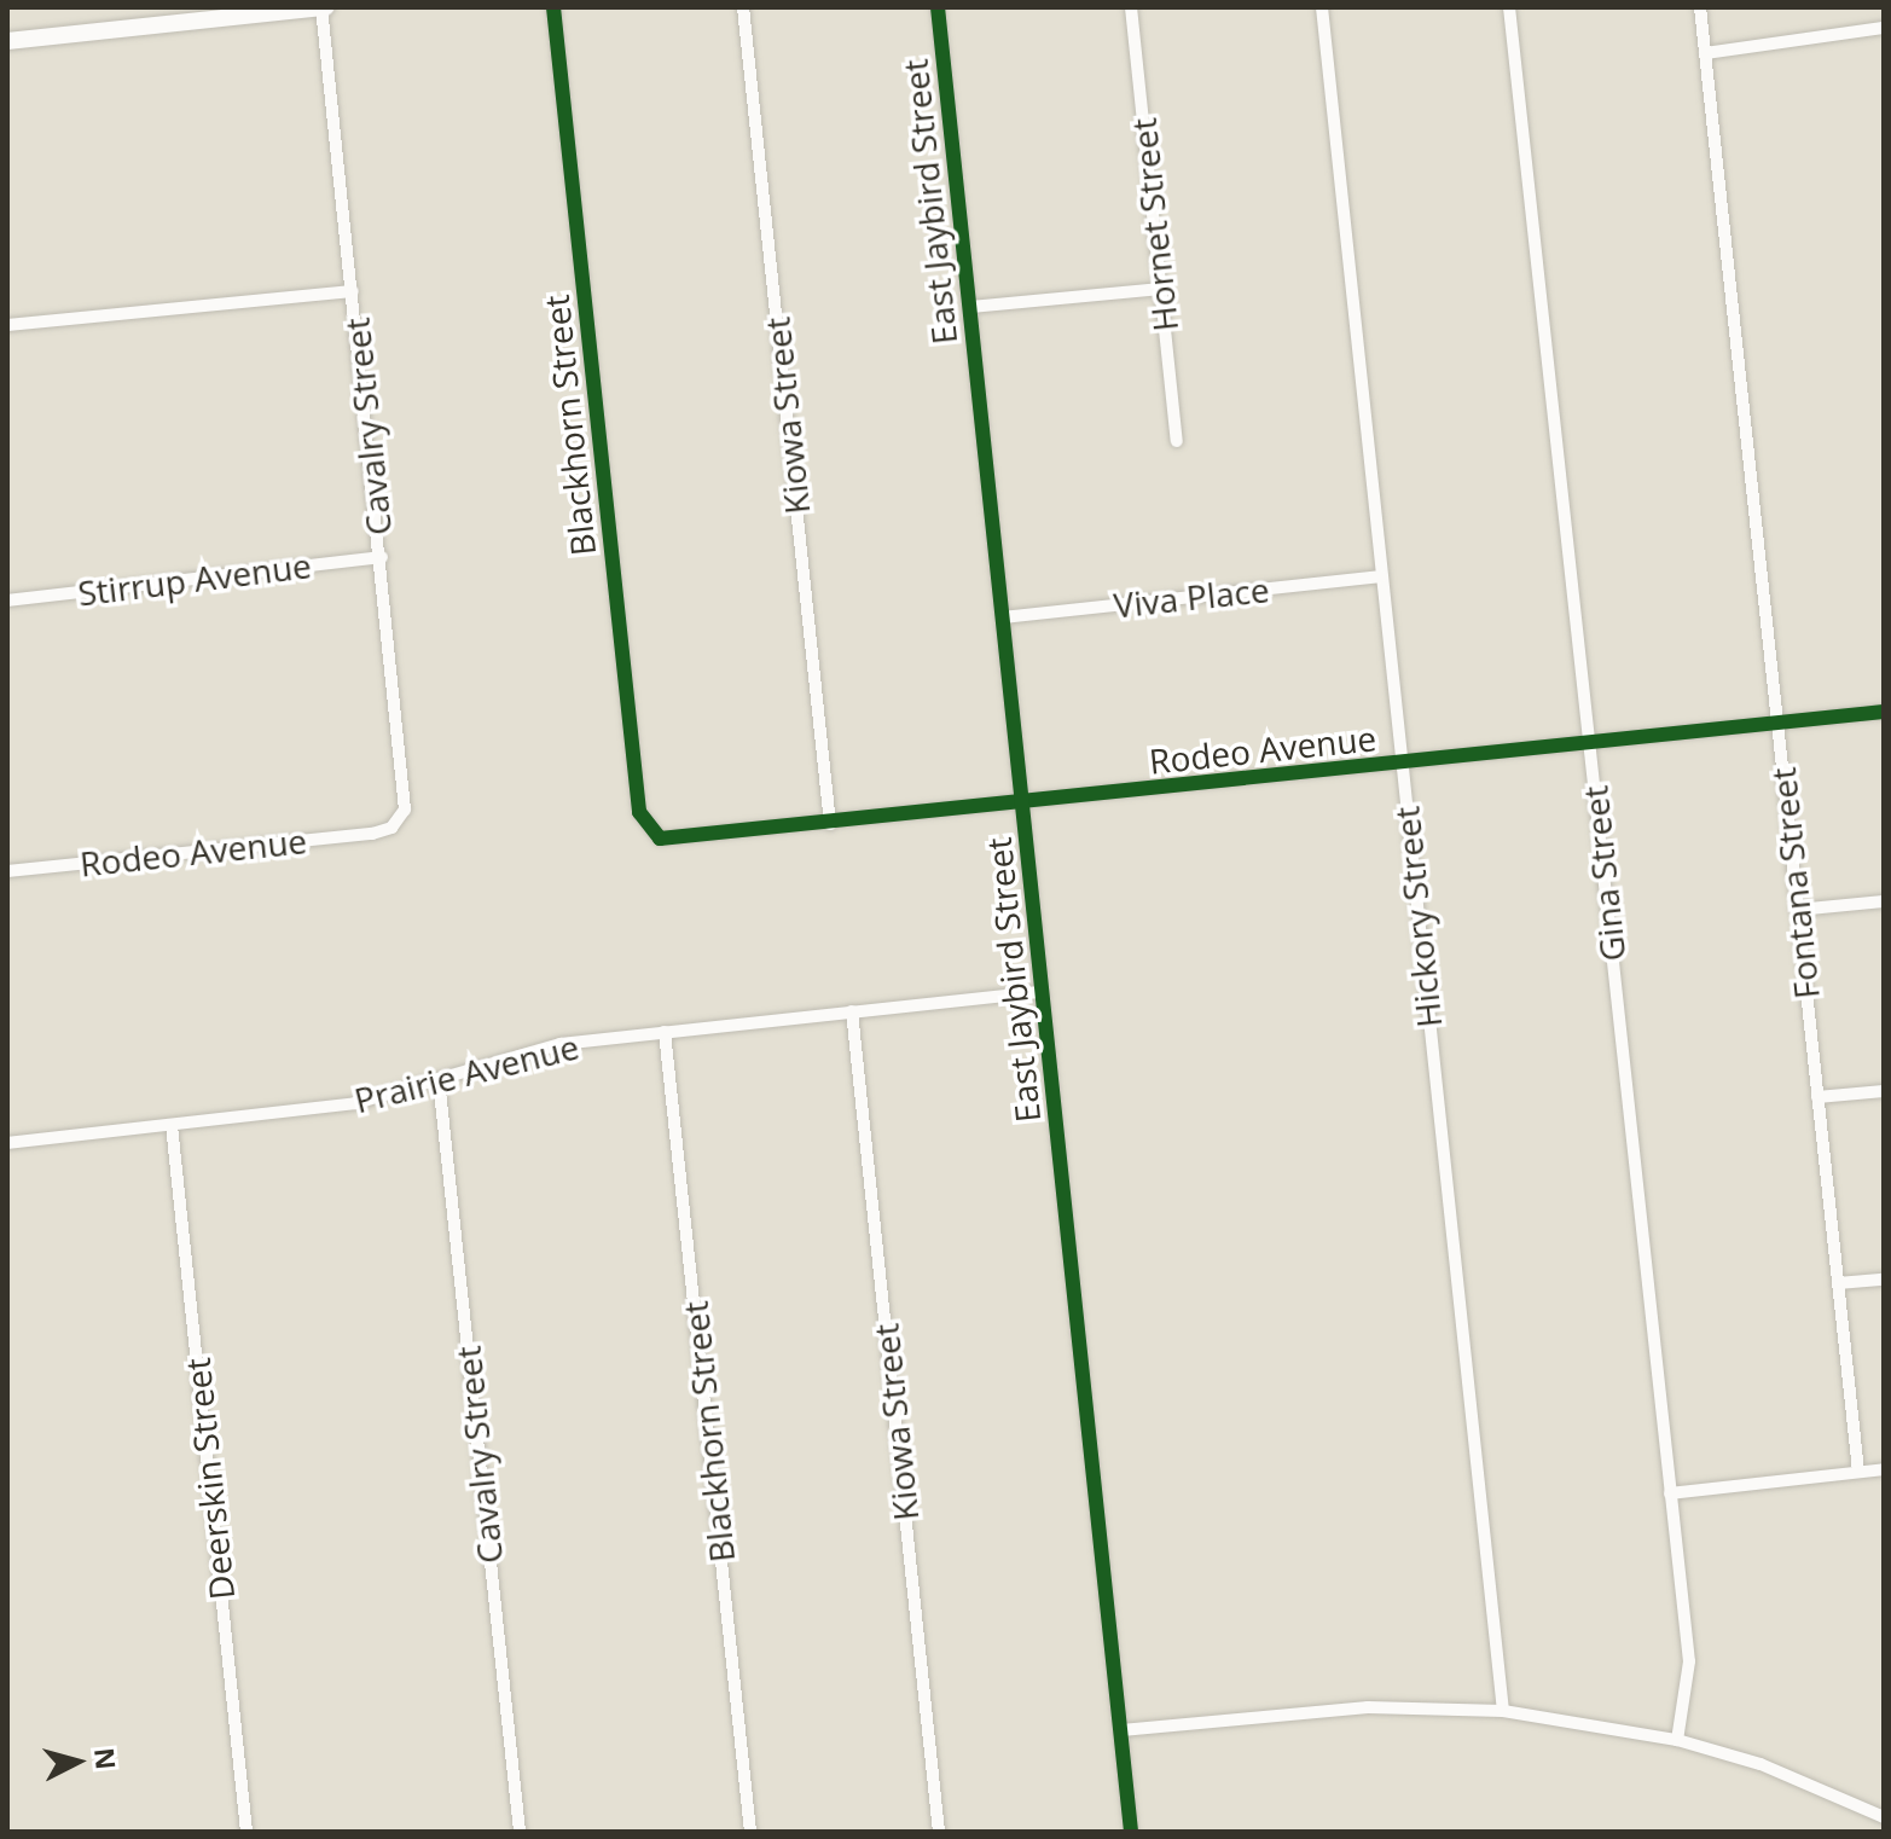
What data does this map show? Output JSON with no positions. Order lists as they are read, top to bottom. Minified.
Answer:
{"streets":{"street":["East Jaybird Street","Hornet Street","Kiowa Street","Blackhorn Street","Cavalry Street","Stirrup Avenue","Viva Place","Rodeo Avenue","Gina Street","Fontana Street","Hickory Street","Prairie Avenue","Deerskin Street"]},"crossings":[["East Jaybird Street","Viva Place"],["East Jaybird Street","Rodeo Avenue"],["East Jaybird Street","Prairie Avenue"],["Kiowa Street","Rodeo Avenue"],["Kiowa Street","Prairie Avenue"],["Blackhorn Street","Rodeo Avenue"],["Blackhorn Street","Prairie Avenue"],["Cavalry Street","Stirrup Avenue"],["Cavalry Street","Rodeo Avenue"],["Cavalry Street","Prairie Avenue"],["Viva Place","Hickory Street"],["Rodeo Avenue","Gina Street"],["Rodeo Avenue","Fontana Street"],["Rodeo Avenue","Hickory Street"],["Prairie Avenue","Deerskin Street"]],"north":"right"}
